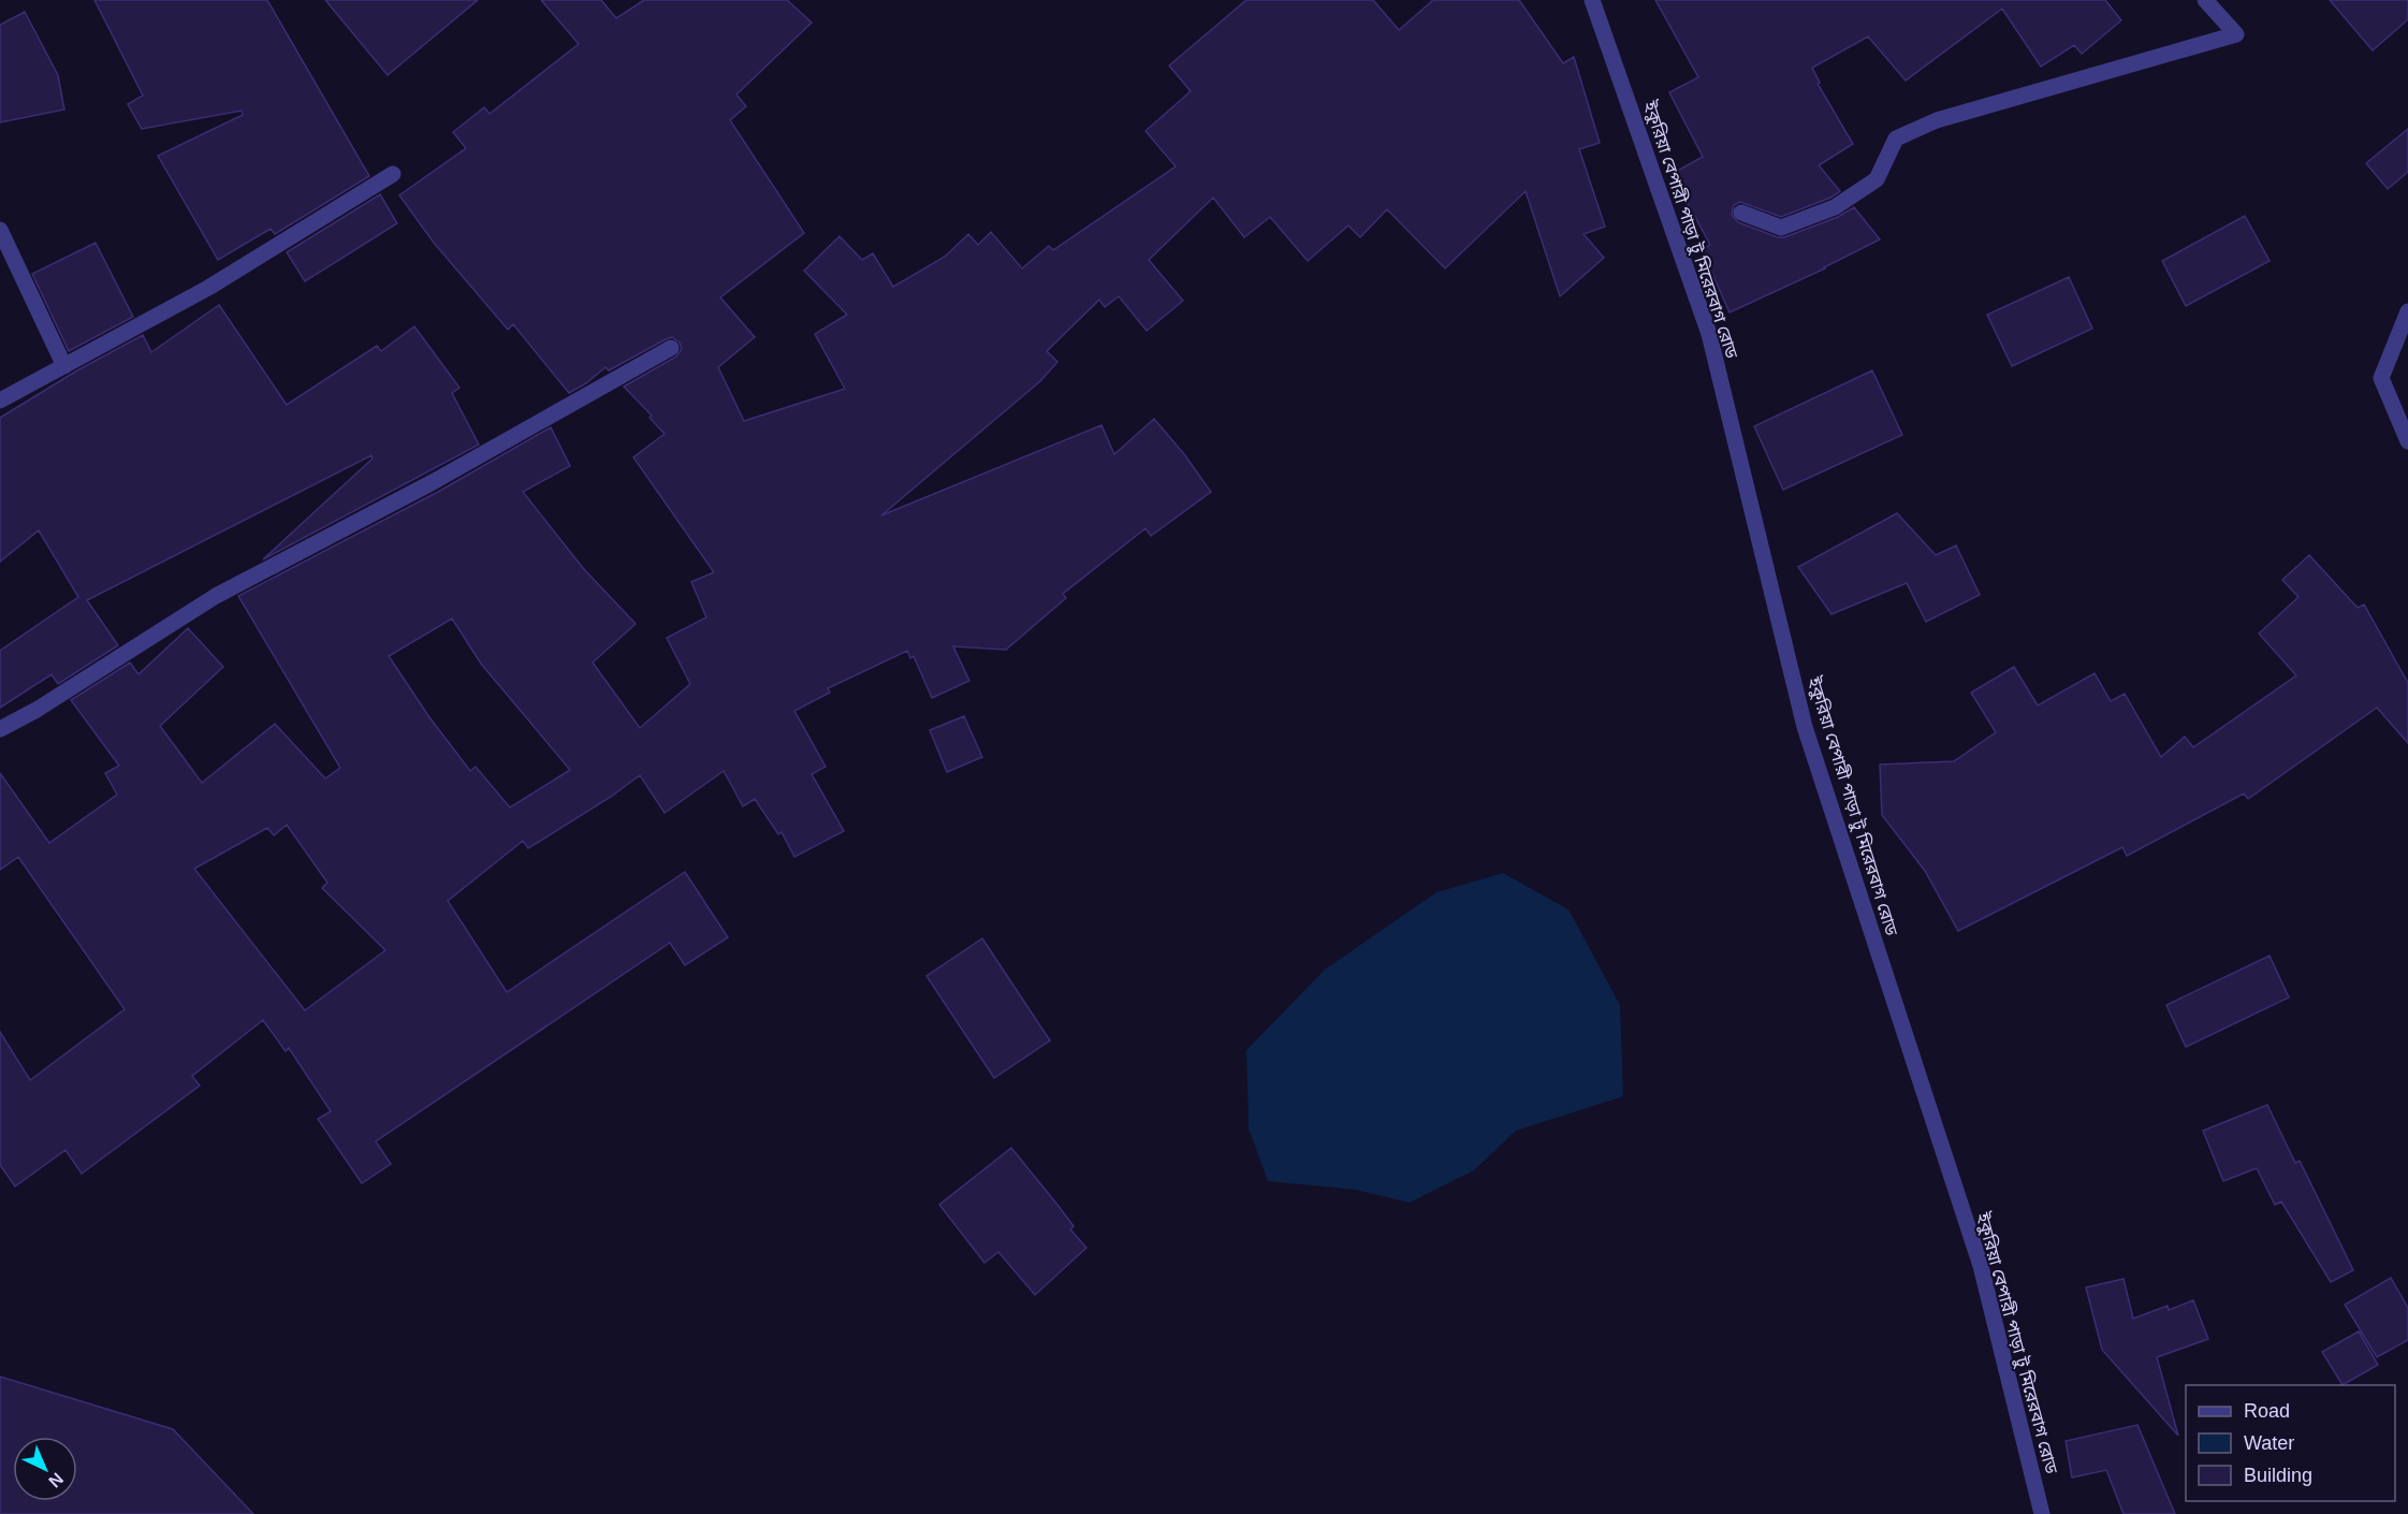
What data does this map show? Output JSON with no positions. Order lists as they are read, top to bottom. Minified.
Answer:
{"streets":{"street":["ইকুরিয়া বেপারী পাড়া টু মিরেরবাগ রোড"]},"legend":["Road","Water","Building"],"north":"bottom right"}
